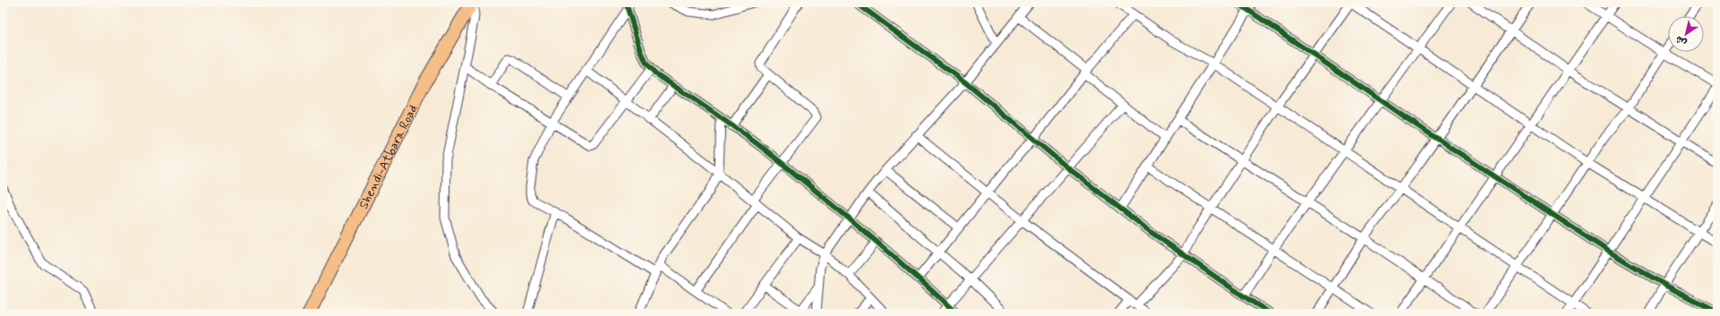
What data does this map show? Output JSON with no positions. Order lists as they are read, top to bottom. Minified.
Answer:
{"streets":{"highway":["Shendi-Atbara Road"]},"north":"bottom left"}
